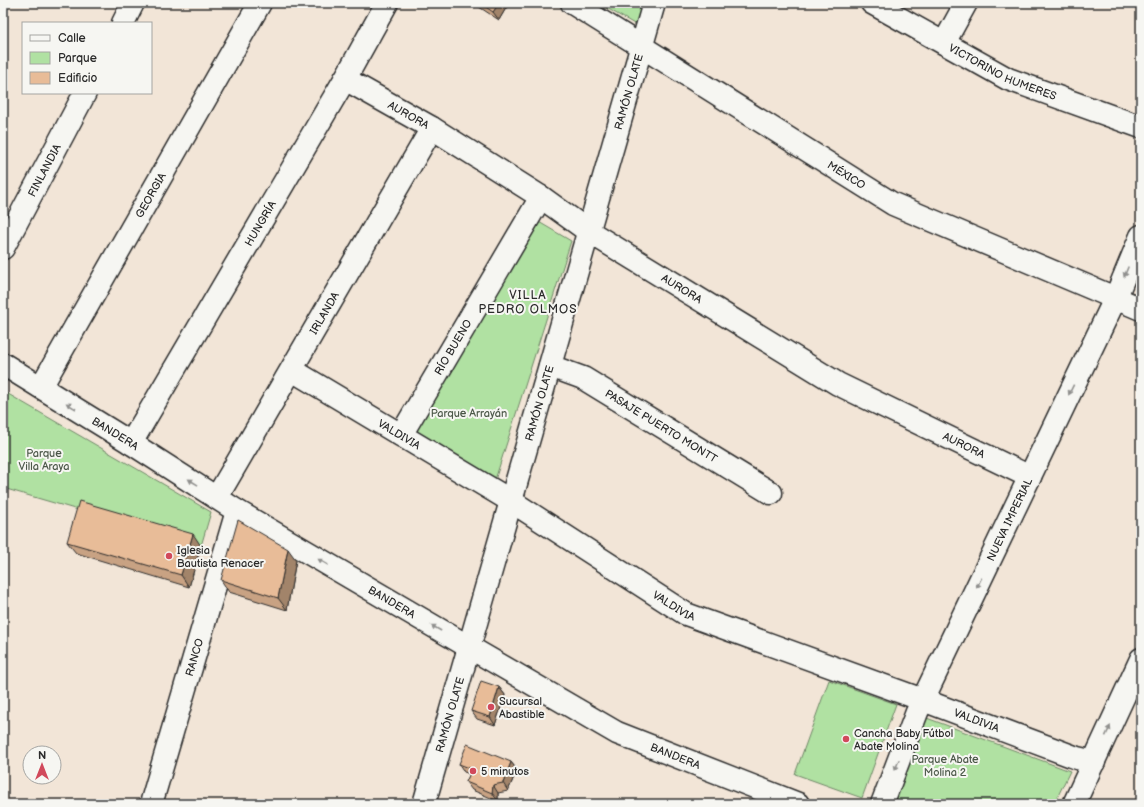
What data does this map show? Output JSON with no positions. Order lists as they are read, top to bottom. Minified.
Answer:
{"streets":{"street":["VICTORINO HUMERES","RAMÓN OLATE","AURORA","FINLANDIA","MÉXICO","GEORGIA","HUNGRÍA","IRLANDA","RÍO BUENO","PASAJE PUERTO MONTT","BANDERA","VALDIVIA","NUEVA IMPERIAL","RANCO"]},"crossings":[["RAMÓN OLATE","AURORA"],["RAMÓN OLATE","MÉXICO"],["RAMÓN OLATE","PASAJE PUERTO MONTT"],["RAMÓN OLATE","BANDERA"],["RAMÓN OLATE","VALDIVIA"],["AURORA","HUNGRÍA"],["AURORA","IRLANDA"],["AURORA","RÍO BUENO"],["AURORA","NUEVA IMPERIAL"],["MÉXICO","NUEVA IMPERIAL"],["GEORGIA","BANDERA"],["HUNGRÍA","BANDERA"],["IRLANDA","BANDERA"],["IRLANDA","VALDIVIA"],["RÍO BUENO","VALDIVIA"],["BANDERA","RANCO"],["VALDIVIA","NUEVA IMPERIAL"]],"one_way":["BANDERA","NUEVA IMPERIAL"],"districts":["VILLA PEDRO OLMOS"],"parks":["Parque Arrayán","Parque Villa Araya","Parque Abate Molina 2"],"places":["Iglesia Bautista Renacer","Sucursal Abastible","Cancha Baby Fútbol Abate Molina","5 minutos"],"legend":["Calle","Parque","Edificio"],"north":"top"}
